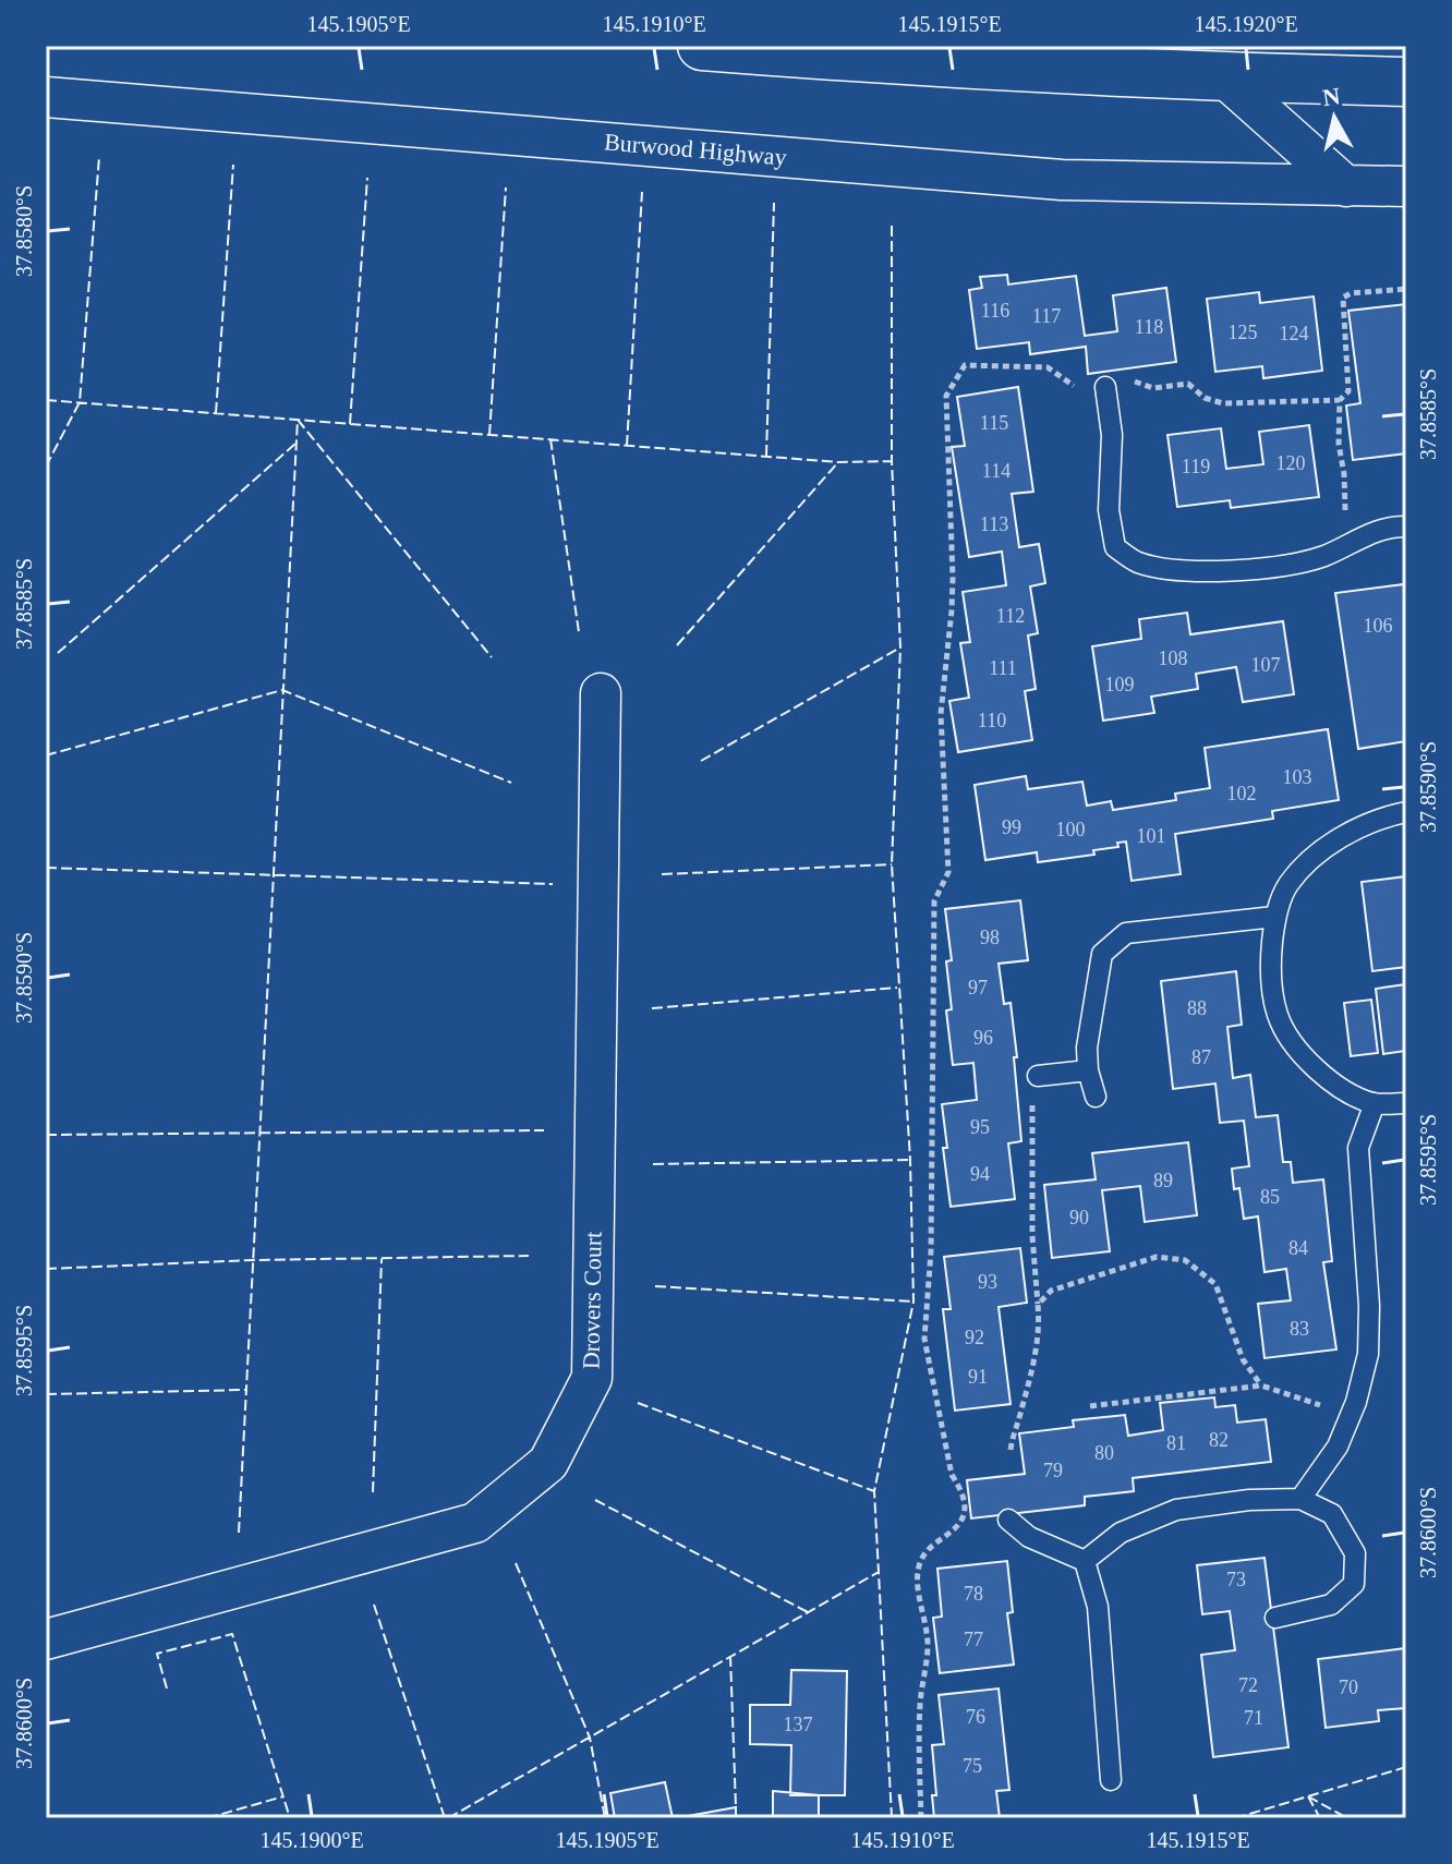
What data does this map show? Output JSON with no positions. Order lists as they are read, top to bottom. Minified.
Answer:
{"streets":{"street":["Burwood Highway","Drovers Court"]},"house_numbers":["116","117","118","125","124","115","120","119","114","113","112","106","108","107","111","109","110","103","102","99","100","101","98","97","88","96","87","95","94","89","85","90","84","93","83","92","91","82","81","80","79","73","78","77","72","70","76","71","137","75"],"north":"top","coordinates":["145.1905°E","145.1910°E","145.1915°E","145.1920°E","37.8580°S","37.8585°S","37.8590°S","37.8595°S","37.8600°S","145.1900°E"]}
